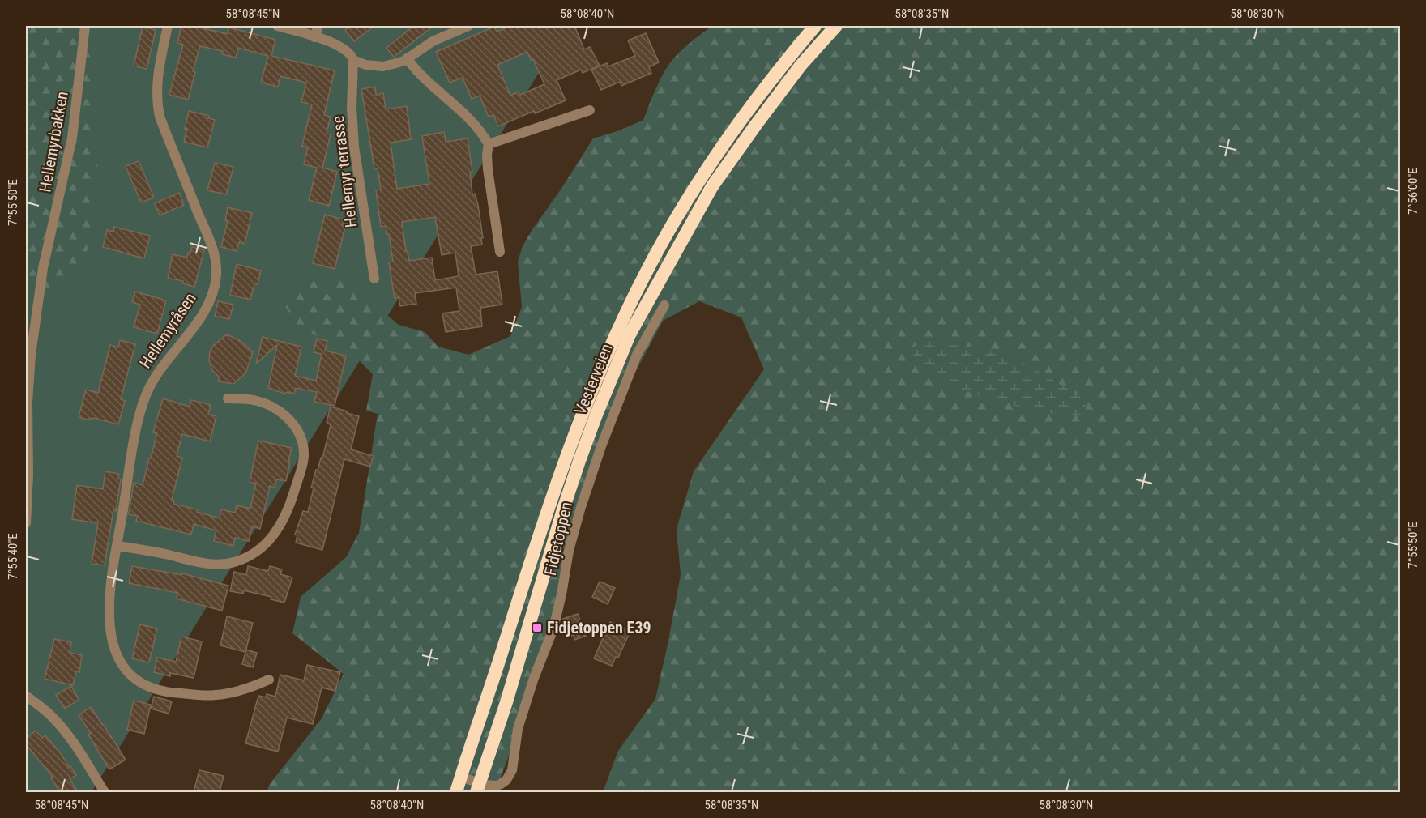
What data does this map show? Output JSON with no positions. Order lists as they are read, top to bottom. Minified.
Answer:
{"streets":{"highway":["Vesterveien"],"street":["Hellemyrbakken","Hellemyr terrasse","Hellemyråsen","Fidjetoppen"]},"crossings":[["Vesterveien","Fidjetoppen"]],"places":{"transit":["Fidjetoppen E39"]},"coordinates":["58°08'45\"N","58°08'40\"N","58°08'35\"N","58°08'30\"N","7°56'00\"E","7°55'50\"E","7°55'40\"E"]}
